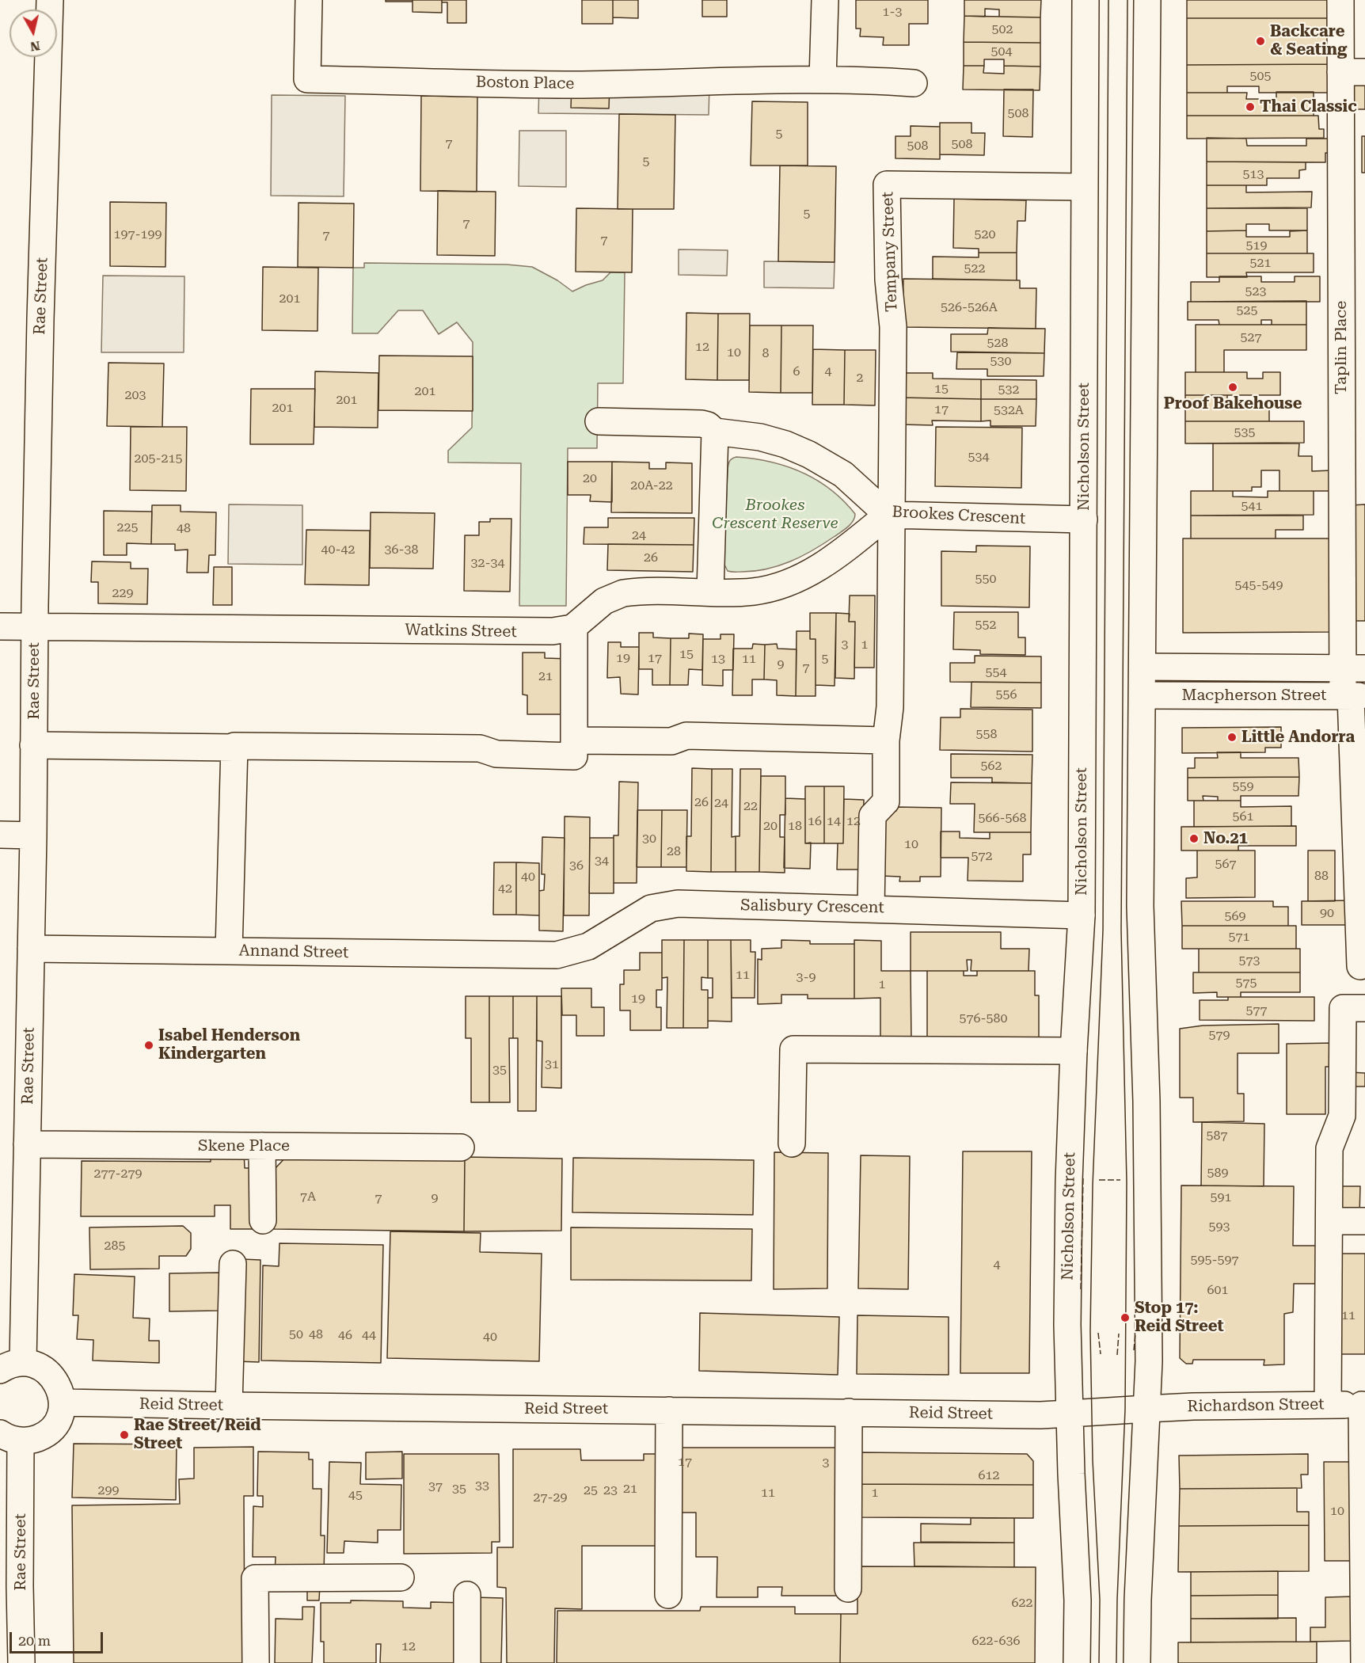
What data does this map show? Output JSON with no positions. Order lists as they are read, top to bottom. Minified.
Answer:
{"streets":{"street":["Boston Place","Tempany Street","Rae Street","Taplin Place","Nicholson Street","Brookes Crescent","Watkins Street","Macpherson Street","Salisbury Crescent","Annand Street","Skene Place","Reid Street","Richardson Street"]},"crossings":[["Tempany Street","Nicholson Street"],["Tempany Street","Brookes Crescent"],["Tempany Street","Watkins Street"],["Rae Street","Watkins Street"],["Rae Street","Annand Street"],["Rae Street","Skene Place"],["Taplin Place","Macpherson Street"],["Nicholson Street","Brookes Crescent"],["Nicholson Street","Salisbury Crescent"],["Nicholson Street","Reid Street"],["Nicholson Street","Richardson Street"],["Brookes Crescent","Watkins Street"],["Salisbury Crescent","Annand Street"],["Reid Street","Richardson Street"]],"parks":["Brookes Crescent Reserve"],"places":["Backcare & Seating","Thai Classic","Proof Bakehouse","Little Andorra","No.21","Isabel Henderson Kindergarten","Stop 17: Reid Street","Rae Street/Reid Street"],"house_numbers":["1-3","502","504","505","508","5","7","508","508","5","513","5","7","197-199","520","7","7","519","521","522","523","201","526-526A","525","527","528","12","10","8","530","6","4","2","15","532","201","203","201","201","17","532A","535","534","205-215","20","20A-22","541","225","48","24","40-42","36-38","26","32-34","550","545-549","229","552","3","1","15","19","17","13","11","5","9","7","554","21","556","558","562","559","26","24","22","561","566-568","16","14","12","20","18","30","10","28","572","34","567","36","88","40","42","90","569","571","573","11","3-9","575","1","19","577","576-580","579","31","35","587","589","277-279","7A","591","7","9","593","285","595-597","4","601","11","50","48","46","44","40","17","3","612","33","37","35","21","299","25","23","11","1","45","27-29","10","622","622-636","12"],"scale_bar":"20 m","north":"bottom"}
